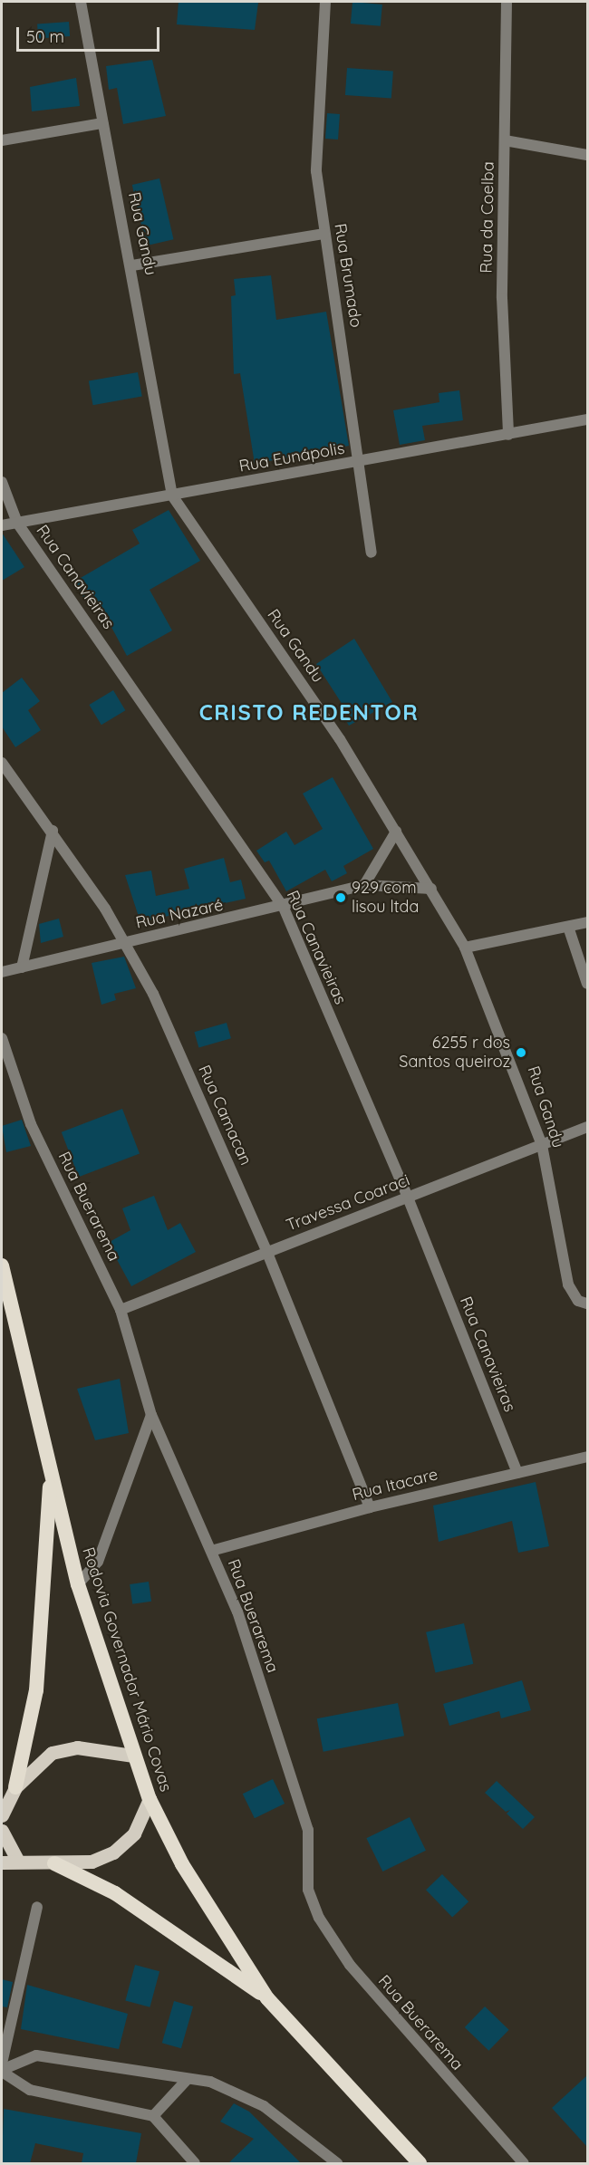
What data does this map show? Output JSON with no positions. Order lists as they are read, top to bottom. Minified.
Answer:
{"streets":{"highway":["Rodovia Governador Mário Covas"],"street":["Rua da Coelba","Rua Gandu","Rua Brumado","Rua Eunápolis","Rua Canavieiras","Rua Nazaré","Rua Camacan","Travessa Coaraci","Rua Buerarema","Rua Itacare"]},"crossings":[["Rua da Coelba","Rua Eunápolis"],["Rua Gandu","Rua Eunápolis"],["Rua Gandu","Rua Nazaré"],["Rua Gandu","Travessa Coaraci"],["Rua Brumado","Rua Eunápolis"],["Rua Eunápolis","Rua Canavieiras"],["Rua Canavieiras","Rua Nazaré"],["Rua Canavieiras","Travessa Coaraci"],["Rua Canavieiras","Rua Itacare"],["Rua Nazaré","Rua Camacan"],["Rua Camacan","Travessa Coaraci"],["Rua Camacan","Rua Itacare"],["Travessa Coaraci","Rua Buerarema"],["Rua Buerarema","Rua Itacare"]],"districts":["CRISTO REDENTOR"],"places":["929 com lisou ltda","6255 r dos Santos queiroz"],"scale_bar":"50 m"}
